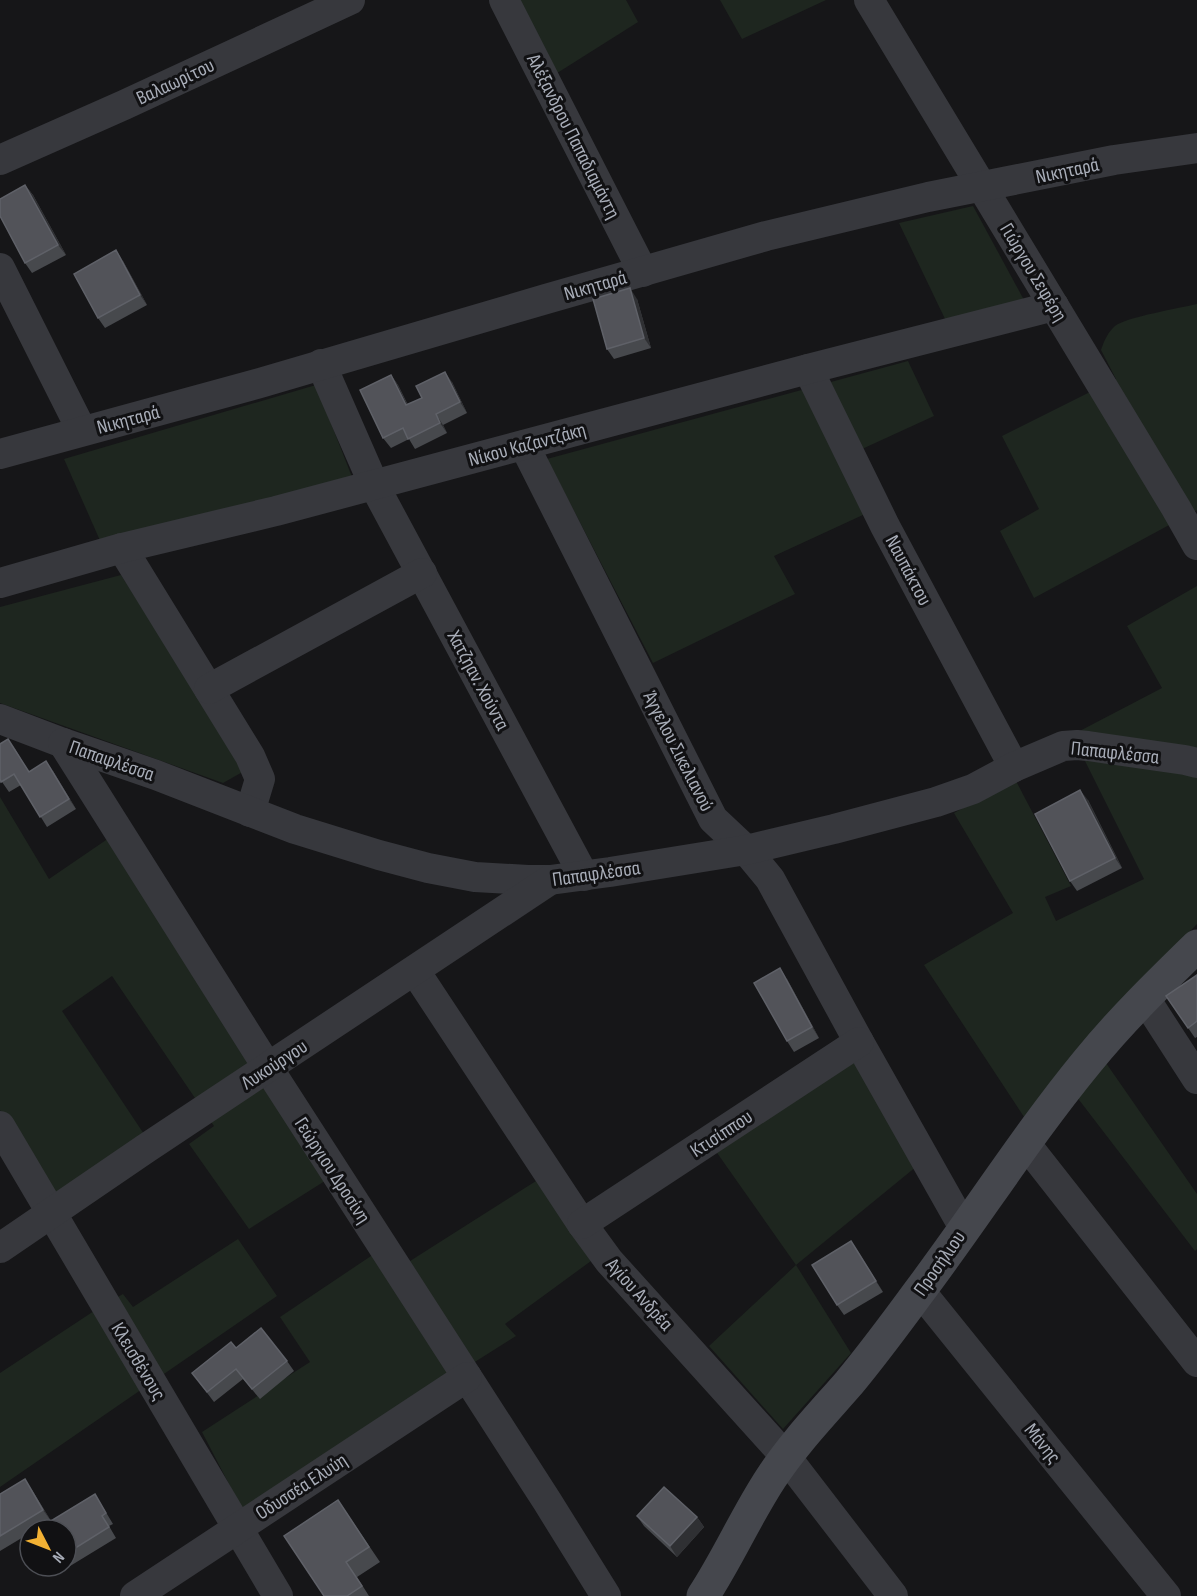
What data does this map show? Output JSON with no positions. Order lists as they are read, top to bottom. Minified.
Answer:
{"streets":{"street":["Βαλαωρίτου","Αλέξανδρου Παπαδιαμάντη","Νικηταρά","Γιώργου Σεφέρη","Νίκου Καζαντζάκη","Ναυπάκτου","Χατζηαν. Χούντα","Άγγελου Σικελιανού","Παπαφλέσσα","Λυκούργου","Κτισίππου","Γεώργιου Δροσίνη","Προσήλιου","Αγίου Ανδρέα","Κλεισθένους","Μάνης","Οδυσσέα Ελυύη"]},"crossings":[["Αλέξανδρου Παπαδιαμάντη","Νικηταρά"],["Νικηταρά","Γιώργου Σεφέρη"],["Νικηταρά","Χατζηαν. Χούντα"],["Γιώργου Σεφέρη","Νίκου Καζαντζάκη"],["Νίκου Καζαντζάκη","Ναυπάκτου"],["Νίκου Καζαντζάκη","Χατζηαν. Χούντα"],["Νίκου Καζαντζάκη","Άγγελου Σικελιανού"],["Ναυπάκτου","Παπαφλέσσα"],["Χατζηαν. Χούντα","Παπαφλέσσα"],["Άγγελου Σικελιανού","Παπαφλέσσα"],["Άγγελου Σικελιανού","Κτισίππου"],["Άγγελου Σικελιανού","Προσήλιου"],["Παπαφλέσσα","Λυκούργου"],["Παπαφλέσσα","Γεώργιου Δροσίνη"],["Λυκούργου","Γεώργιου Δροσίνη"],["Λυκούργου","Αγίου Ανδρέα"],["Λυκούργου","Κλεισθένους"],["Κτισίππου","Αγίου Ανδρέα"],["Γεώργιου Δροσίνη","Οδυσσέα Ελυύη"],["Προσήλιου","Αγίου Ανδρέα"],["Προσήλιου","Μάνης"],["Κλεισθένους","Οδυσσέα Ελυύη"]],"north":"bottom right"}
